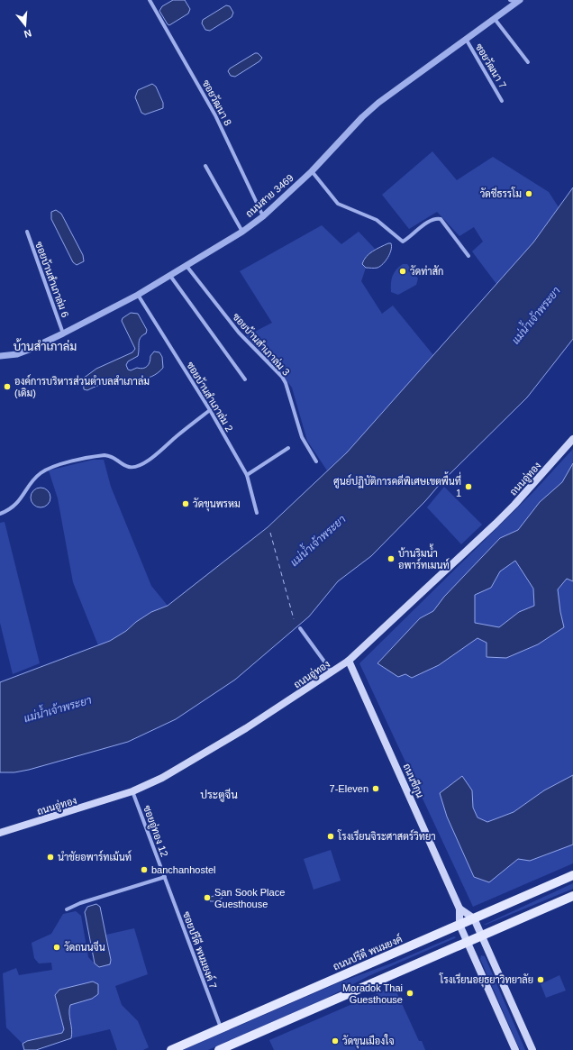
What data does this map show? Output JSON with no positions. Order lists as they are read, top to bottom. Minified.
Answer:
{"streets":{"main road":["ถนนอู่ทอง","ถนนชีกุน","ถนนปรีดี พนมยงค์"],"street":["ซอยวัฒนา 7","ซอยวัฒนา 8","ถนนสาย 3469","ซอยบ้านสำเภาล่ม 6","ซอยบ้านสำเภาล่ม 3","ซอยบ้านสำเภาล่ม 2","ซอยอู่ทอง 12","ซอยปรีดี พนมยงค์ 7"]},"crossings":[["ซอยวัฒนา 7","ถนนสาย 3469"],["ซอยวัฒนา 8","ถนนสาย 3469"],["ถนนสาย 3469","ซอยบ้านสำเภาล่ม 6"],["ถนนสาย 3469","ซอยบ้านสำเภาล่ม 3"],["ถนนสาย 3469","ซอยบ้านสำเภาล่ม 2"],["ถนนอู่ทอง","ถนนชีกุน"],["ถนนอู่ทอง","ซอยอู่ทอง 12"],["ถนนชีกุน","ถนนปรีดี พนมยงค์"],["ซอยอู่ทอง 12","ซอยปรีดี พนมยงค์ 7"],["ซอยปรีดี พนมยงค์ 7","ถนนปรีดี พนมยงค์"]],"districts":["บ้านสำเภาล่ม","ประตูจีน"],"water":["แม่น้ำเจ้าพระยา"],"places":["วัดชีธรรโม","วัดท่าสัก","องค์การบริหารส่วนตำบลสำเภาล่ม (เดิม)","ศูนย์ปฏิบัติการคดีพิเศษเขตพื้นที่ 1","วัดขุนพรหม","บ้านริมน้ำ อพาร์ทเมนท์","7-Eleven","โรงเรียนจิระศาสตร์วิทยา","นำชัยอพาร์ทเม้นท์","banchanhostel","San Sook Place Guesthouse","วัดถนนจีน","โรงเรียนอยุธยาวิทยาลัย","Moradok Thai Guesthouse","วัดขุนเมืองใจ"],"north":"bottom"}
